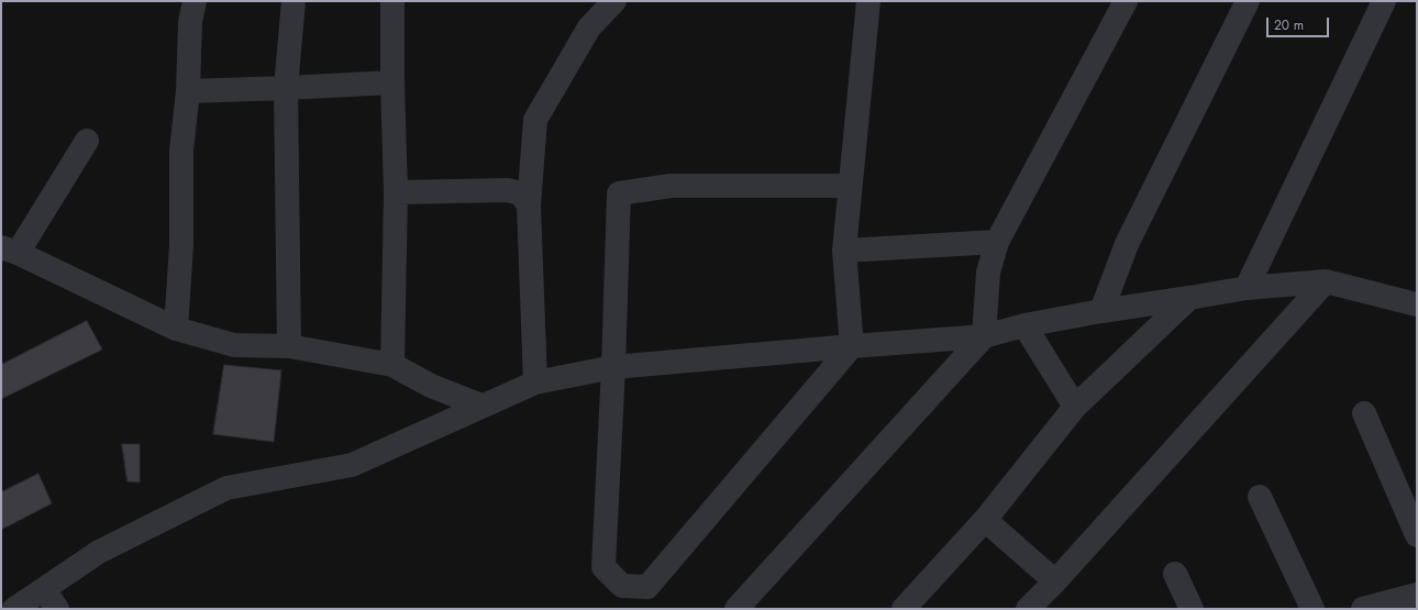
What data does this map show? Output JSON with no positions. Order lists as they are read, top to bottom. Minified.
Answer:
{"scale_bar":"20 m"}
